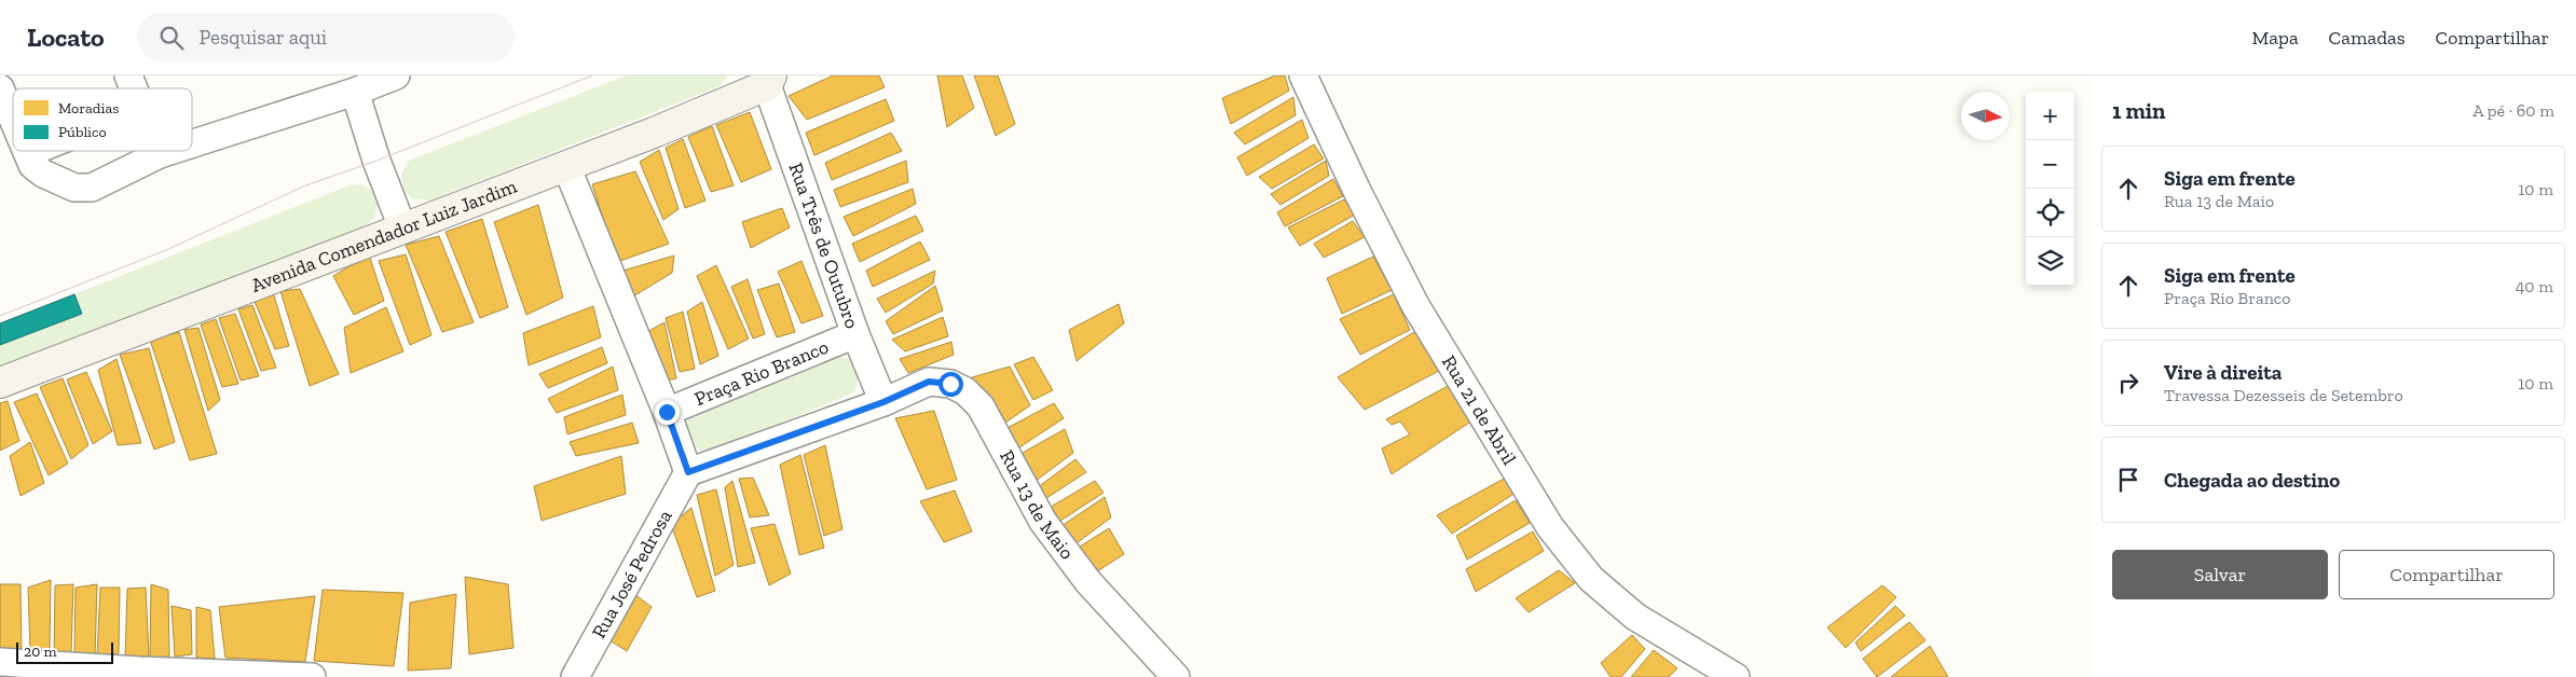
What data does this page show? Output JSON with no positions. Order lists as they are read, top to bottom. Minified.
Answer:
{"streets":{"main road":["Avenida Comendador Luiz Jardim"],"street":["Rua Três de Outubro","Praça Rio Branco","Rua 21 de Abril","Rua 13 de Maio","Rua José Pedrosa"]},"crossings":[["Avenida Comendador Luiz Jardim","Rua Três de Outubro"],["Rua Três de Outubro","Praça Rio Branco"],["Rua Três de Outubro","Rua 13 de Maio"]],"legend":["Moradias","Público"],"scale_bar":"20 m","north":"right","page":{"header":"Locato","search":"Pesquisar aqui","nav":["Mapa","Camadas","Compartilhar"],"heading":["1 min","A pé · 60 m"],"map_buttons":["+","−"],"list":[["Siga em frente","Rua 13 de Maio","10 m"],["Siga em frente","Praça Rio Branco","40 m"],["Vire à direita","Travessa Dezesseis de Setembro","10 m"],"Chegada ao destino"],"buttons":["Salvar","Compartilhar"],"scale":"20 m"}}
